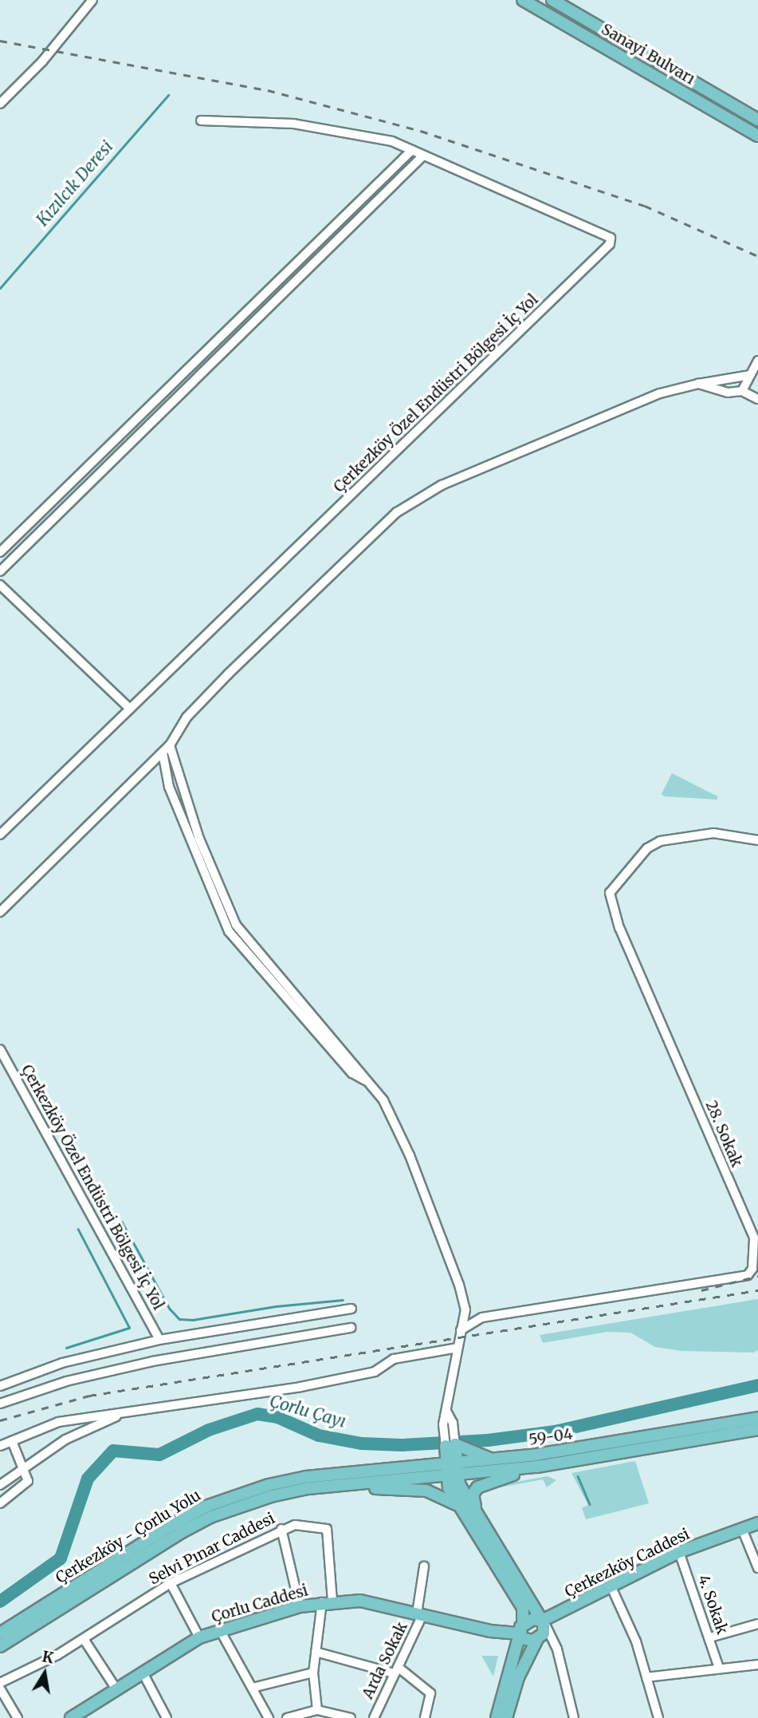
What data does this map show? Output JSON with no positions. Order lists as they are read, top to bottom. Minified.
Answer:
{"streets":{"main road":["Sanayi Bulvarı","59-04","Çerkezköy - Çorlu Yolu","Çerkezköy Caddesi","Çorlu Caddesi"],"street":["Çerkezköy Özel Endüstri Bölgesi İç Yol","28. Sokak","Selvi Pınar Caddesi","4. Sokak","Arda Sokak"]},"crossings":[["59-04","Çerkezköy - Çorlu Yolu"],["Selvi Pınar Caddesi","Çorlu Caddesi"],["Çerkezköy Caddesi","4. Sokak"],["Çorlu Caddesi","Arda Sokak"]],"water":["Kızılcık Deresi","Çorlu Çayı"],"north":"top"}
